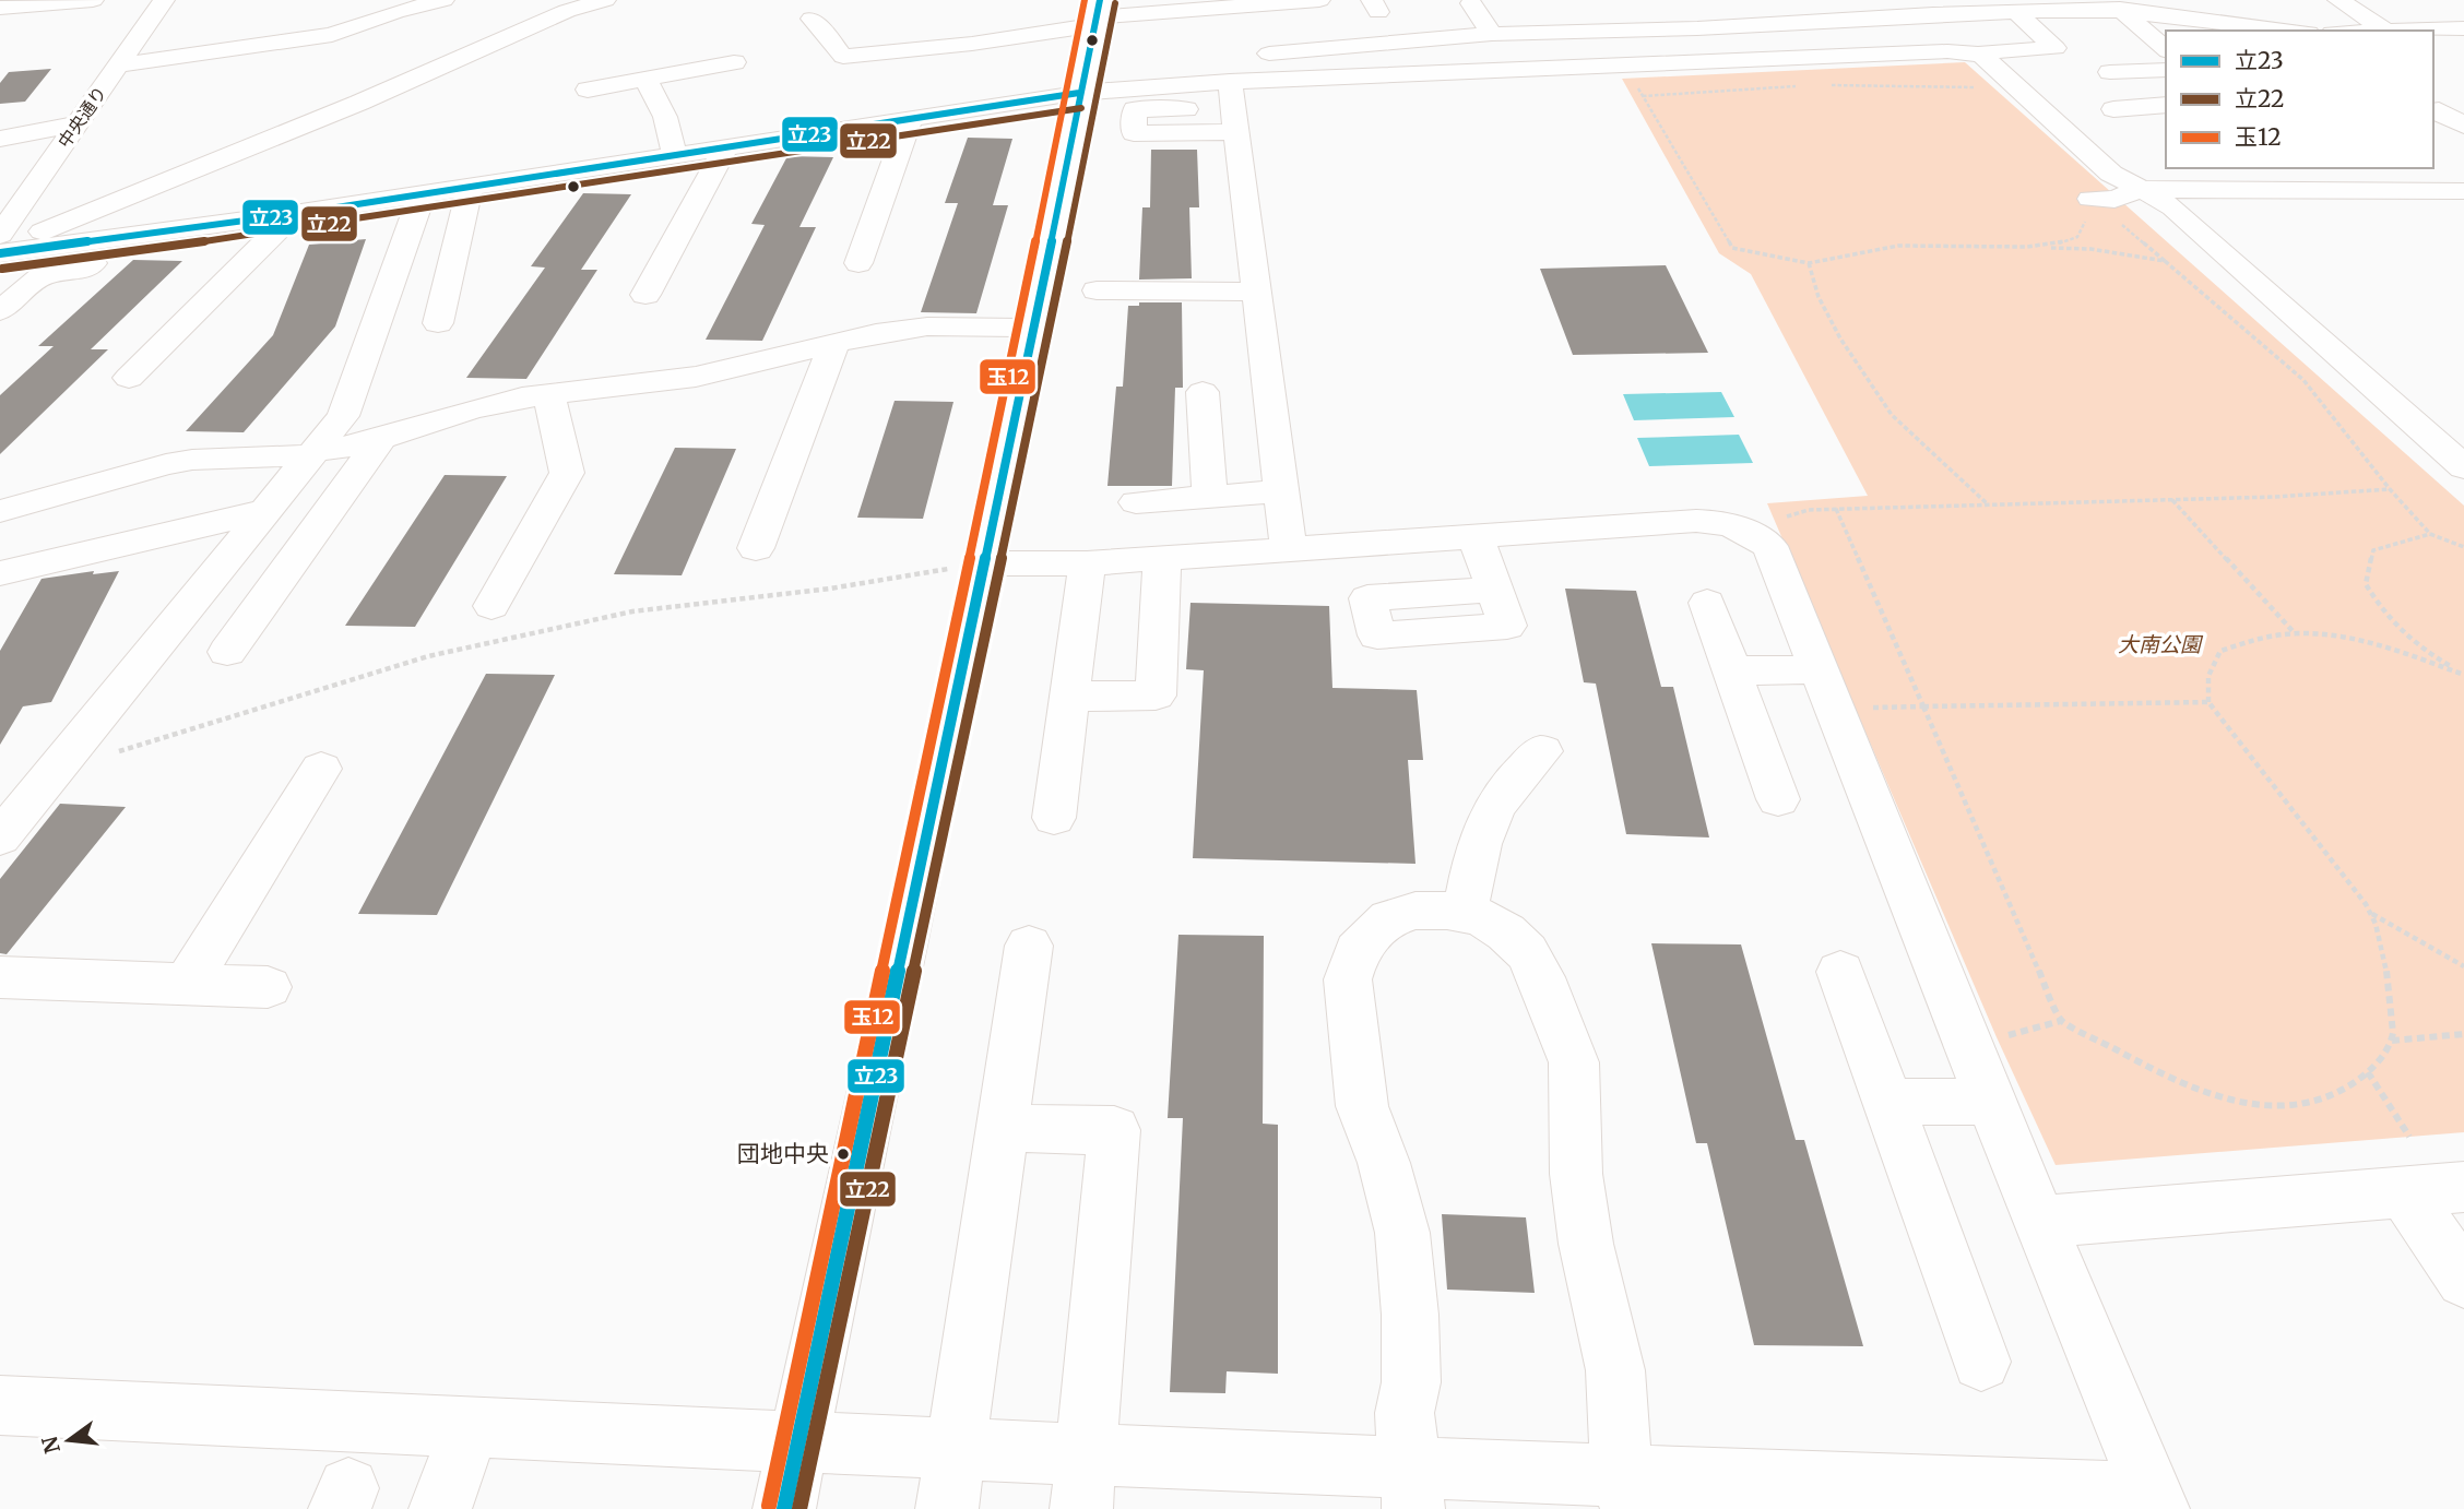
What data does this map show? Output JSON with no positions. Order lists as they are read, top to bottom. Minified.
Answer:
{"streets":{"street":["中央通り"]},"parks":["大南公園"],"places":["団地中央"],"lines":["transit line 立23","transit line 玉12","transit line 立22"],"legend":["立23","立22","玉12"],"north":"left"}
